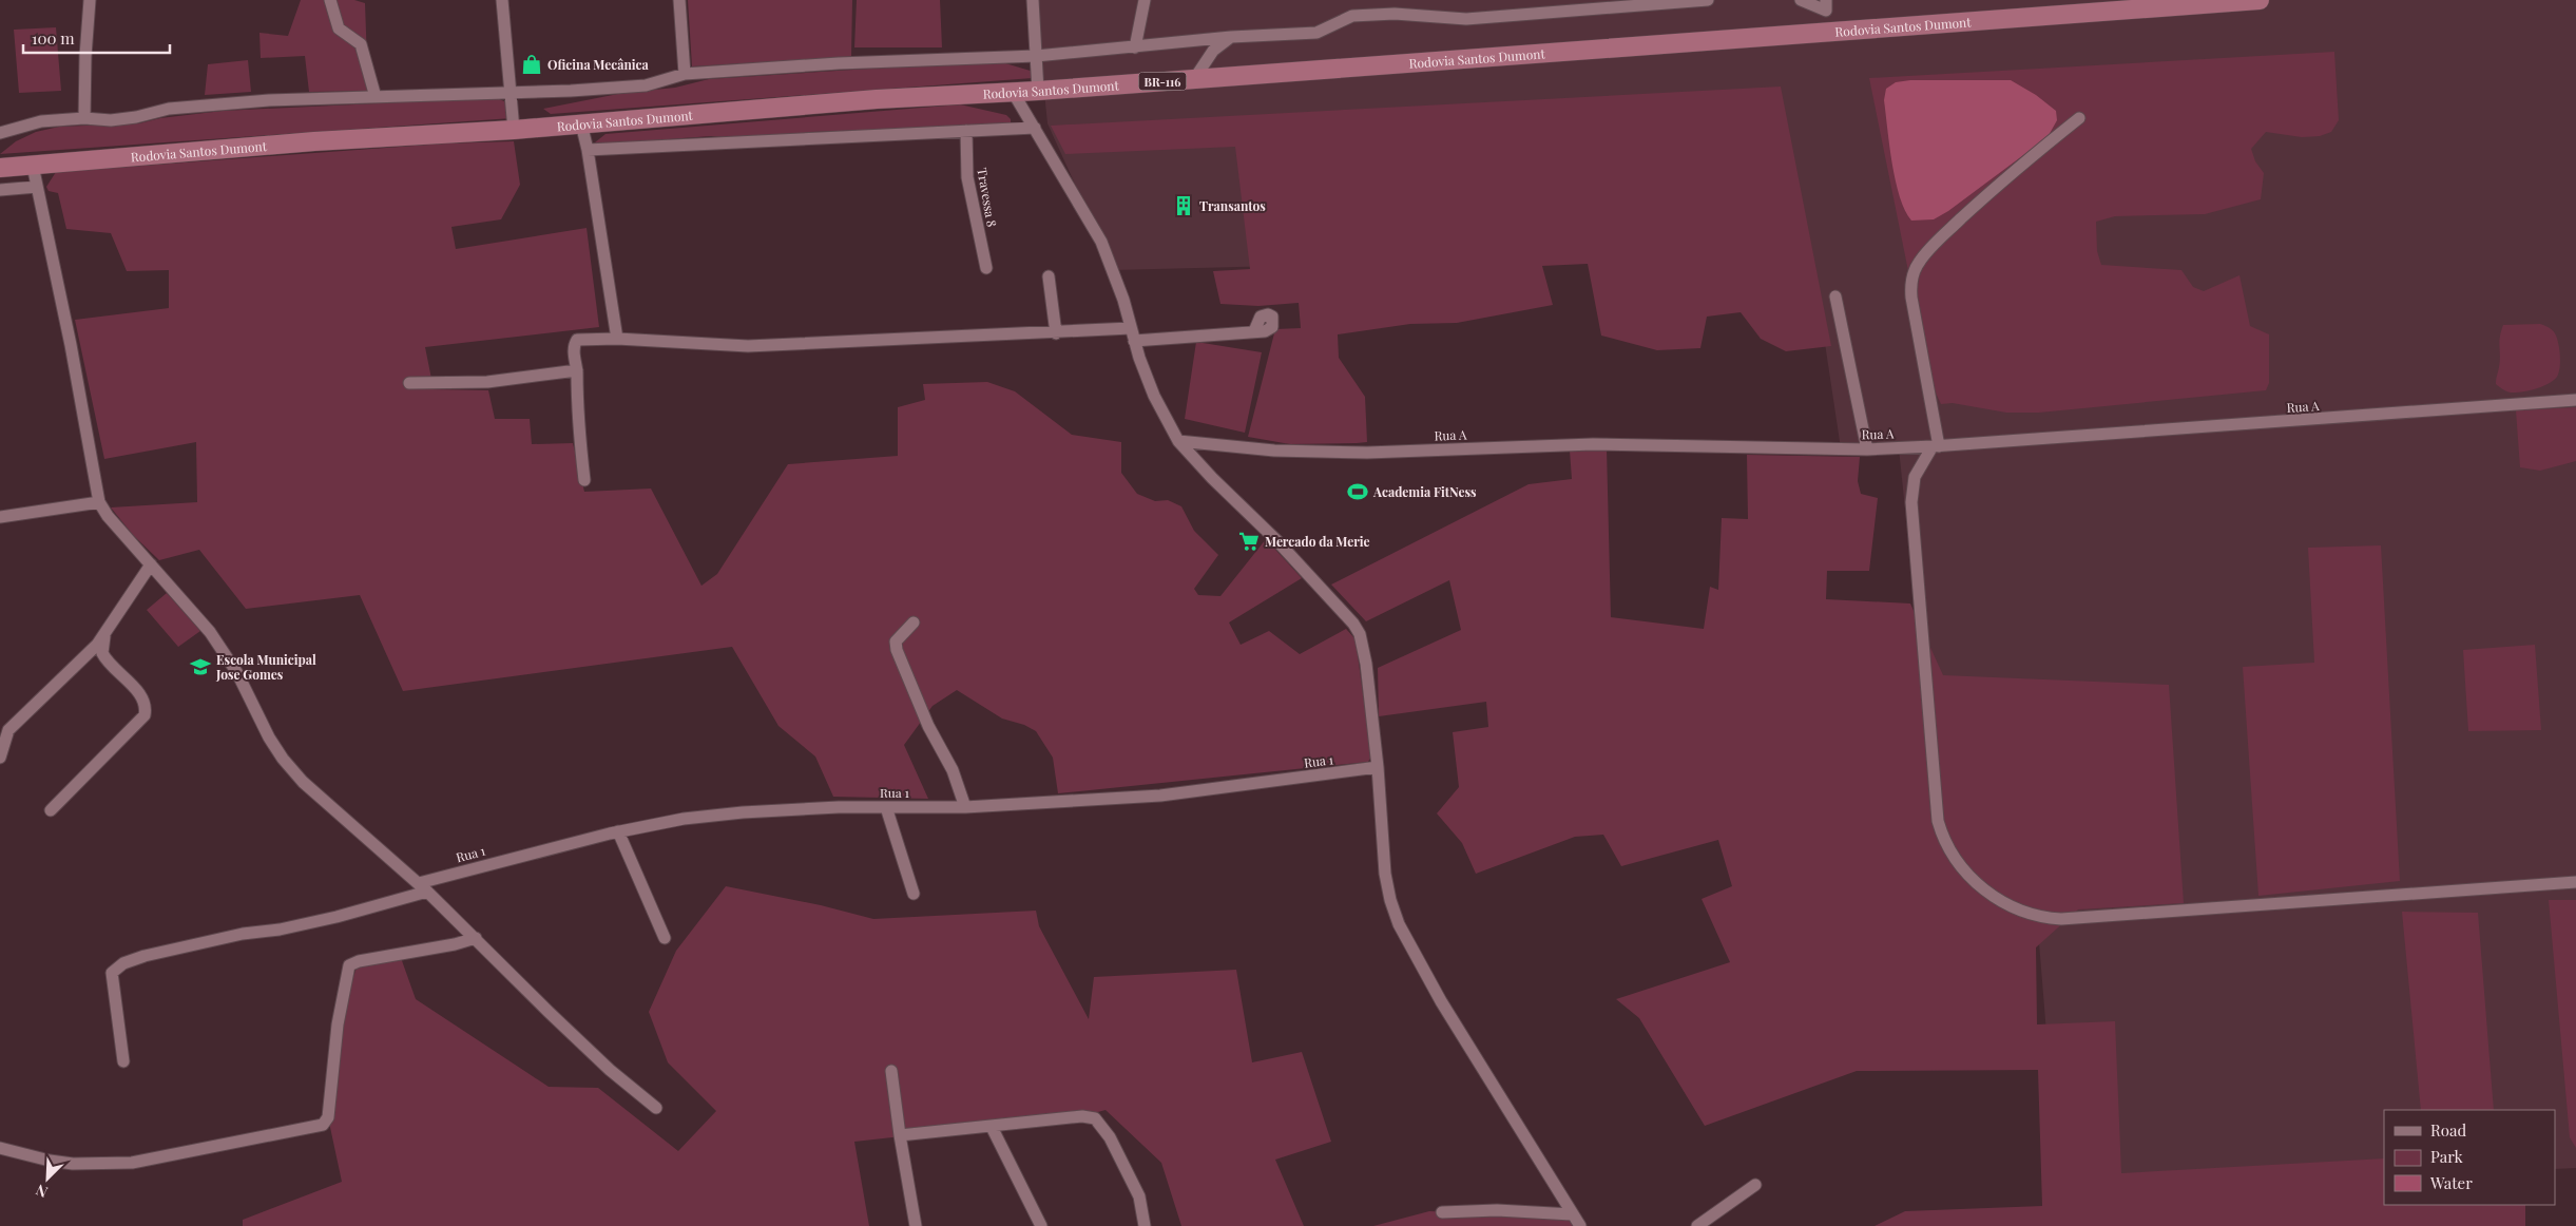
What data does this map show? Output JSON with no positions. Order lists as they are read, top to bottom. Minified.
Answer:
{"streets":{"highway":["Rodovia Santos Dumont","BR-116"],"street":["Travessa 8","Rua A","Rua 1"]},"places":{"shop":["Oficina Mecânica"],"building":["Transantos"],"sports":["Academia FitNess"],"supermarket":["Mercado da Merie"],"school or university":["Escola Municipal Jose Gomes"]},"legend":["Road","Park","Water"],"scale_bar":"100 m","north":"bottom left"}
